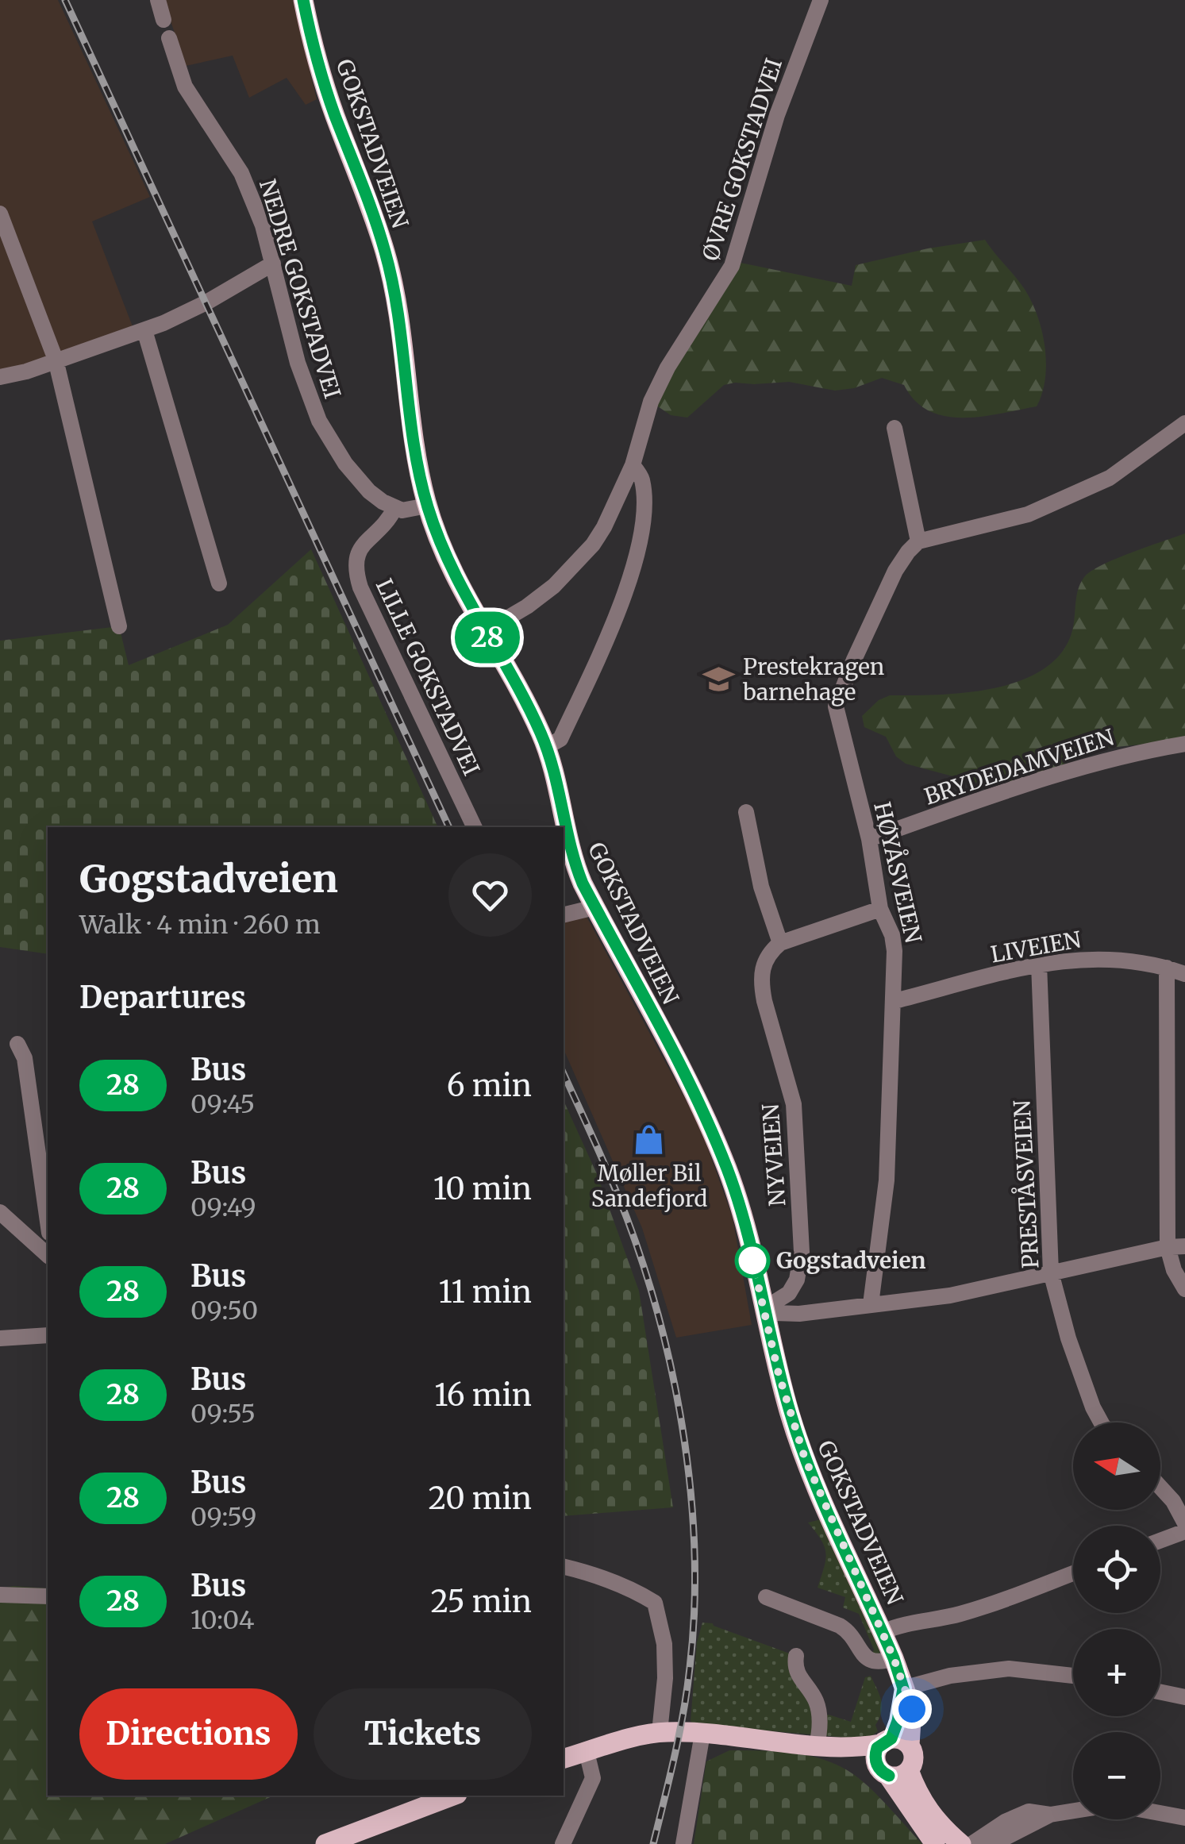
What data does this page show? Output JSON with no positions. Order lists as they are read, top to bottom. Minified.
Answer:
{"streets":{"main road":["GOKSTADVEIEN"],"street":["ØVRE GOKSTADVEI","NEDRE GOKSTADVEI","LILLE GOKSTADVEI","BRYDEDAMVEIEN","HØYÅSVEIEN","LIVEIEN","NYVEIEN","PRESTÅSVEIEN"]},"crossings":[["GOKSTADVEIEN","ØVRE GOKSTADVEI"],["GOKSTADVEIEN","NYVEIEN"],["NEDRE GOKSTADVEI","LILLE GOKSTADVEI"],["BRYDEDAMVEIEN","HØYÅSVEIEN"],["HØYÅSVEIEN","LIVEIEN"],["LIVEIEN","PRESTÅSVEIEN"]],"places":{"school or university":["Prestekragen barnehage"],"shop":["Møller Bil Sandefjord"],"other":["Gogstadveien"]},"lines":["bus line 28"],"north":"left","page":{"on_map":"28","heading":[["Gogstadveien","Walk · 4 min · 260 m"],"Departures"],"list":[{"mark":"28","name":"Bus","note":"09:45","value":"6 min"},{"mark":"28","name":"Bus","note":"09:49","value":"10 min"},{"mark":"28","name":"Bus","note":"09:50","value":"11 min"},{"mark":"28","name":"Bus","note":"09:55","value":"16 min"},{"mark":"28","name":"Bus","note":"09:59","value":"20 min"},{"mark":"28","name":"Bus","note":"10:04","value":"25 min"}],"map_buttons":["+","−"],"buttons":["Directions","Tickets"]}}
